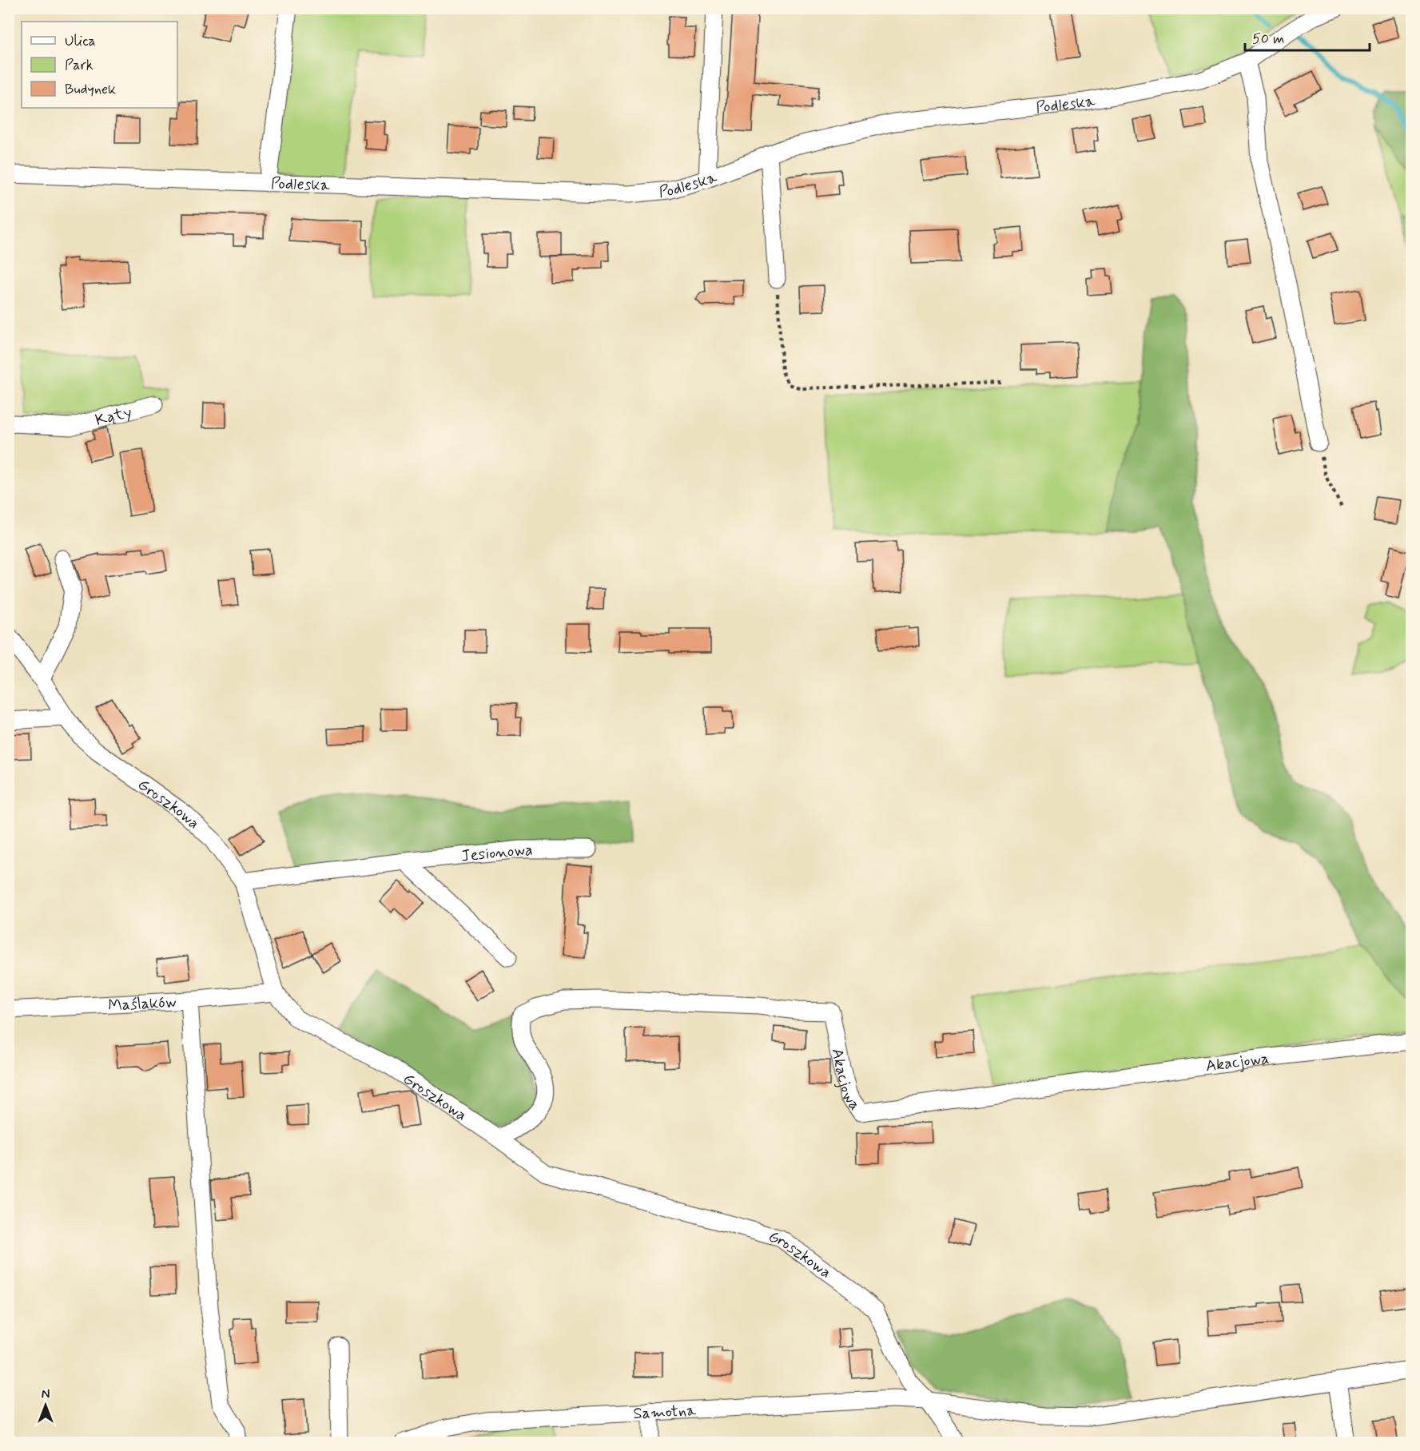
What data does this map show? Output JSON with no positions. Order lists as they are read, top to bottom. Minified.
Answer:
{"streets":{"street":["Podleska","Kąty","Groszkowa","Jesionowa","Maślaków","Akacjowa","Samotna"]},"crossings":[["Groszkowa","Jesionowa"],["Groszkowa","Maślaków"],["Groszkowa","Akacjowa"],["Groszkowa","Samotna"]],"legend":["Ulica","Park","Budynek"],"scale_bar":"50 m","north":"top"}
